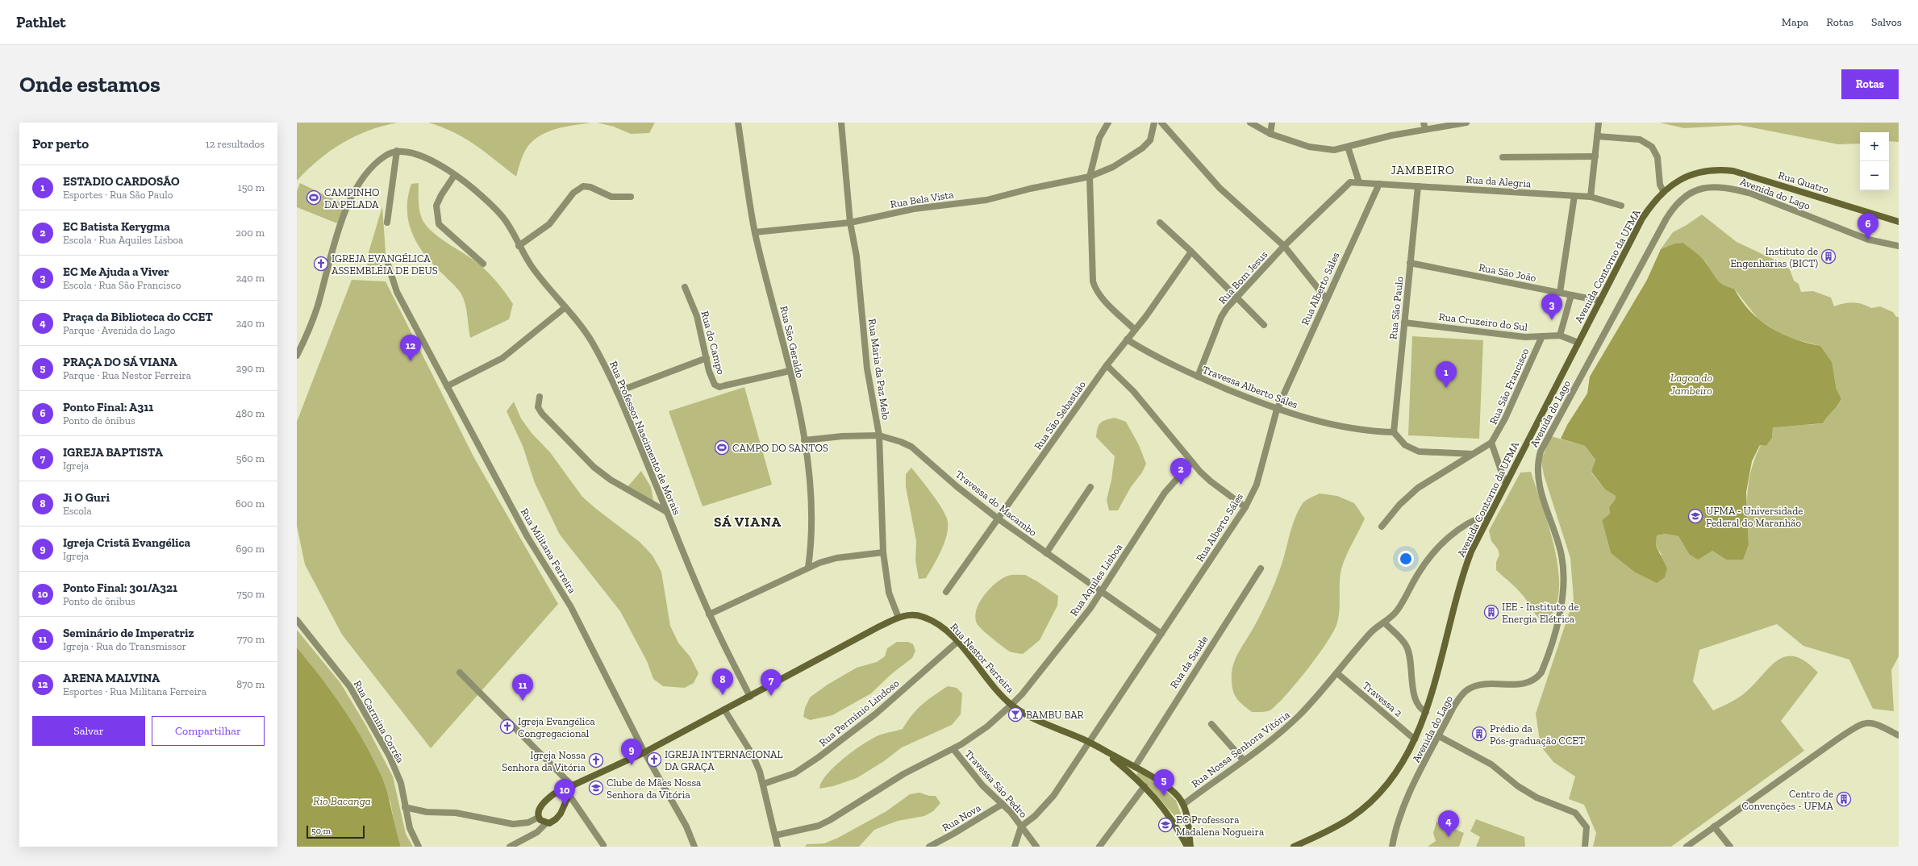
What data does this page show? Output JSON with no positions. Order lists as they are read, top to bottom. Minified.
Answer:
{"streets":{"main road":["Rua Quatro","Avenida Contorno da UFMA","Rua Nestor Ferreira"],"street":["Rua da Alegria","Avenida do Lago","Rua Bela Vista","Rua São João","Rua Bom Jesus","Rua Alberto Sáles","Rua São Paulo","Rua Cruzeiro do Sul","Rua São Geraldo","Rua do Campo","Rua Maria da Paz Melo","Rua São Francisco","Travessa Alberto Sáles","Rua São Sebastião","Rua Professor Nascimento de Morais","Travessa do Macambo","Rua Militana Ferreira","Rua Aquiles Lisboa","Rua da Saude","Travessa 2","Rua Permínio Lindoso","Rua Carmina Corrêa","Rua Nossa Senhora Vitória","Travessa São Pedro","Rua Nova"]},"crossings":[["Rua da Alegria","Rua Bom Jesus"],["Rua da Alegria","Rua Alberto Sáles"],["Rua da Alegria","Rua São Paulo"],["Rua Quatro","Avenida Contorno da UFMA"],["Rua Bela Vista","Rua São Geraldo"],["Rua Bela Vista","Rua Maria da Paz Melo"],["Avenida Contorno da UFMA","Rua São João"],["Avenida Contorno da UFMA","Rua Cruzeiro do Sul"],["Avenida Contorno da UFMA","Travessa 2"],["Avenida Contorno da UFMA","Rua Nossa Senhora Vitória"],["Rua São João","Rua São Paulo"],["Rua Bom Jesus","Travessa Alberto Sáles"],["Rua Alberto Sáles","Travessa Alberto Sáles"],["Rua Alberto Sáles","Travessa do Macambo"],["Rua Alberto Sáles","Rua Nestor Ferreira"],["Rua Alberto Sáles","Travessa São Pedro"],["Rua São Paulo","Rua Cruzeiro do Sul"],["Rua São Paulo","Travessa Alberto Sáles"],["Rua Cruzeiro do Sul","Rua São Francisco"],["Rua São Geraldo","Rua do Campo"],["Rua São Geraldo","Travessa do Macambo"],["Rua Maria da Paz Melo","Travessa do Macambo"],["Rua Maria da Paz Melo","Rua Nestor Ferreira"],["Travessa Alberto Sáles","Rua São Sebastião"],["Rua São Sebastião","Travessa do Macambo"],["Travessa do Macambo","Rua Aquiles Lisboa"],["Rua Aquiles Lisboa","Rua Nestor Ferreira"],["Rua Aquiles Lisboa","Travessa São Pedro"],["Rua Nestor Ferreira","Rua da Saude"],["Rua Nestor Ferreira","Rua Permínio Lindoso"],["Rua Nestor Ferreira","Rua Nossa Senhora Vitória"],["Travessa 2","Rua Nossa Senhora Vitória"],["Travessa São Pedro","Rua Nova"]],"districts":["JAMBEIRO","SÁ VIANA"],"water":["Lagoa do Jambeiro","Rio Bacanga"],"places":{"sports":["CAMPINHO DA PELADA","CAMPO DO SANTOS"],"building":["Instituto de Engenharias (BICT)","IEE - Instituto de Energia Elétrica","Prédio da Pós-graduação CCET","Centro de Convenções - UFMA"],"church":["IGREJA EVANGÉLICA ASSEMBLÉIA DE DEUS","Igreja Evangélica Congregacional","IGREJA INTERNACIONAL DA GRAÇA","Igreja Nossa Senhora da Vitória"],"school or university":["UFMA - Universidade Federal do Maranhão","Clube de Mães Nossa Senhora da Vitória","EC Professora Madalena Nogueira"],"bar":["BAMBU BAR"]},"scale_bar":"50 m","page":{"header":"Pathlet","nav":["Mapa","Rotas","Salvos"],"buttons":["Rotas",["Salvar","Compartilhar"]],"title":"Onde estamos","heading":["Por perto","12 resultados"],"map_buttons":["+","−"],"list":[{"mark":"1","name":"ESTADIO CARDOSÃO","note":"Esportes · Rua São Paulo","value":"150 m"},{"mark":"2","name":"EC Batista Kerygma","note":"Escola · Rua Aquiles Lisboa","value":"200 m"},{"mark":"3","name":"EC Me Ajuda a Viver","note":"Escola · Rua São Francisco","value":"240 m"},{"mark":"4","name":"Praça da Biblioteca do CCET","note":"Parque · Avenida do Lago","value":"240 m"},{"mark":"5","name":"PRAÇA DO SÁ VIANA","note":"Parque · Rua Nestor Ferreira","value":"290 m"},{"mark":"6","name":"Ponto Final: A311","note":"Ponto de ônibus","value":"480 m"},{"mark":"7","name":"IGREJA BAPTISTA","note":"Igreja","value":"560 m"},{"mark":"8","name":"Ji O Guri","note":"Escola","value":"600 m"},{"mark":"9","name":"Igreja Cristã Evangélica","note":"Igreja","value":"690 m"},{"mark":"10","name":"Ponto Final: 301/A321","note":"Ponto de ônibus","value":"750 m"},{"mark":"11","name":"Seminário de Imperatriz","note":"Igreja · Rua do Transmissor","value":"770 m"},{"mark":"12","name":"ARENA MALVINA","note":"Esportes · Rua Militana Ferreira","value":"870 m"}],"pins":["6","3","12","1","2","8","7","11","9","5","10","4"],"scale":"50 m"}}
